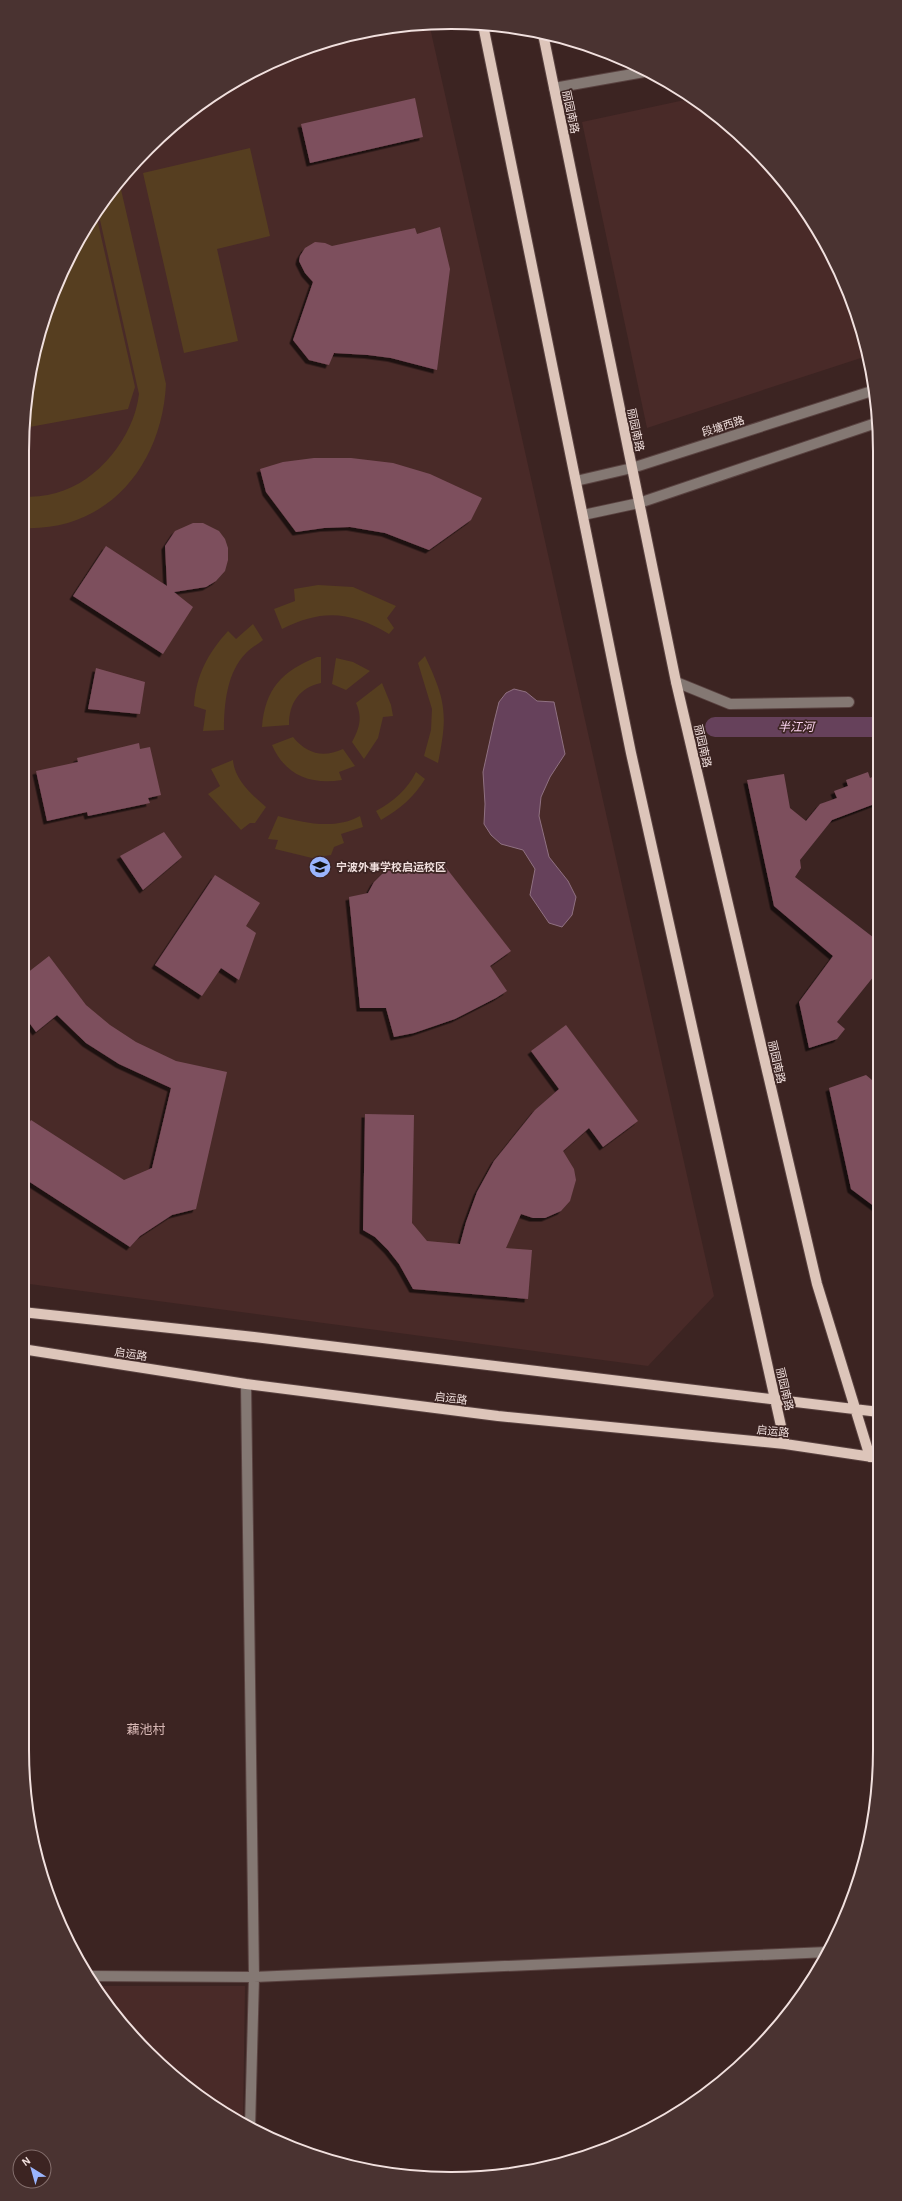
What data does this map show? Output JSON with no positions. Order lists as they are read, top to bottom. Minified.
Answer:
{"streets":{"main road":["丽园南路","启运路"],"street":["段塘西路"]},"crossings":[["丽园南路","段塘西路"],["丽园南路","启运路"]],"districts":["藕池村"],"water":["半江河"],"places":{"school or university":["宁波外事学校启运校区"]},"north":"top left"}
